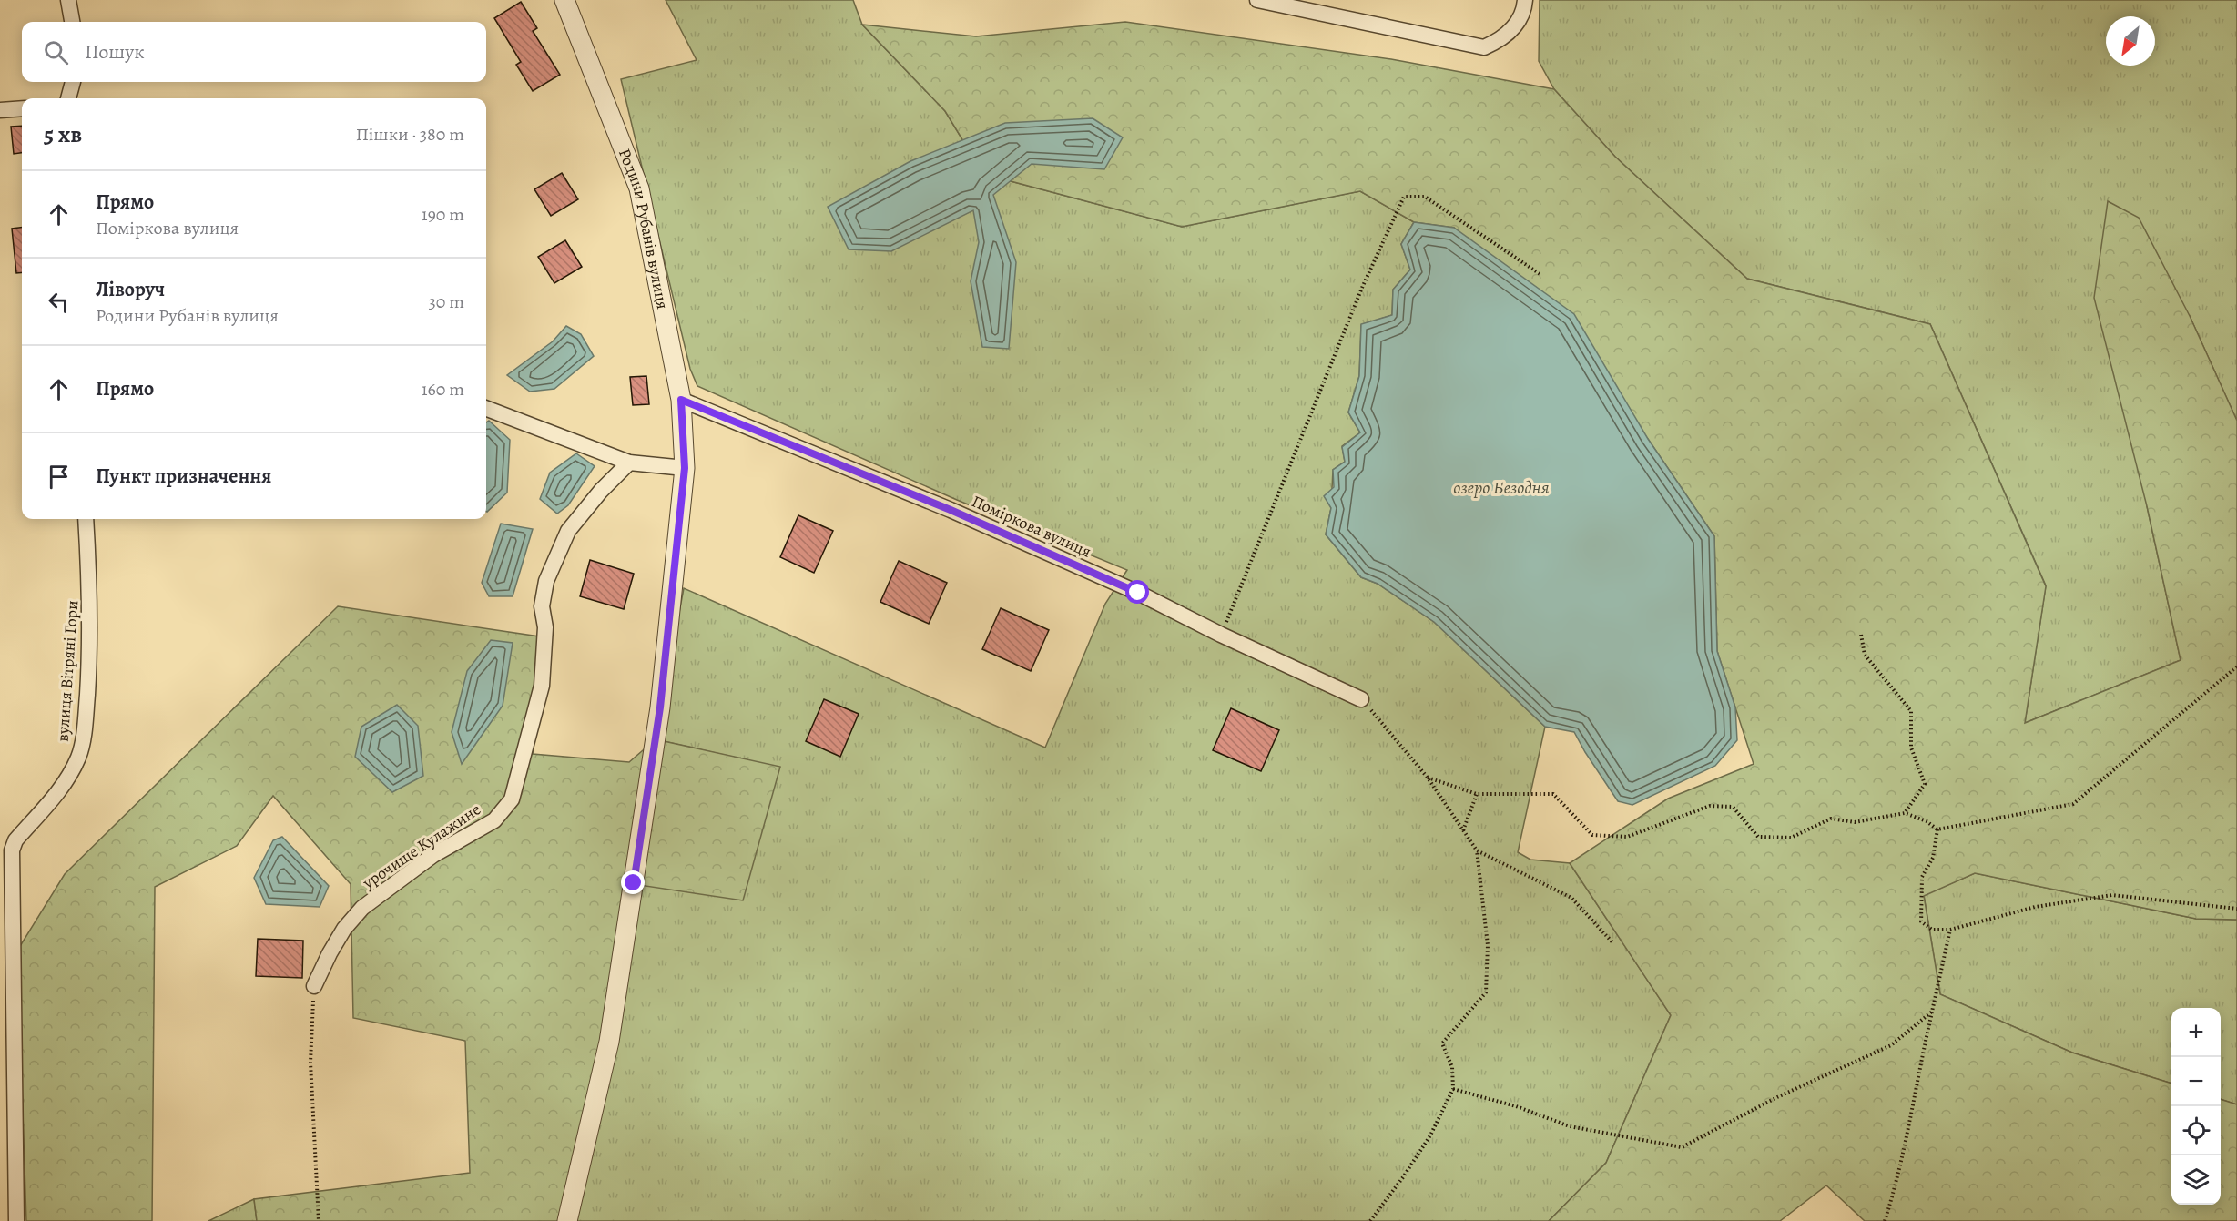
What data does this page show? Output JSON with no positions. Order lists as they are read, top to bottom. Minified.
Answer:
{"streets":{"street":["Родини Рубанів вулиця","Поміркова вулиця","вулиця Вітряні Гори","урочище Кулажине"]},"crossings":[["Родини Рубанів вулиця","Поміркова вулиця"]],"water":["озеро Безодня"],"north":"bottom left","page":{"search":"Пошук","heading":["5 хв","Пішки · 380 m"],"list":[["Прямо","Поміркова вулиця","190 m"],["Ліворуч","Родини Рубанів вулиця","30 m"],["Прямо","160 m"],"Пункт призначення"],"map_buttons":["+","−"]}}
